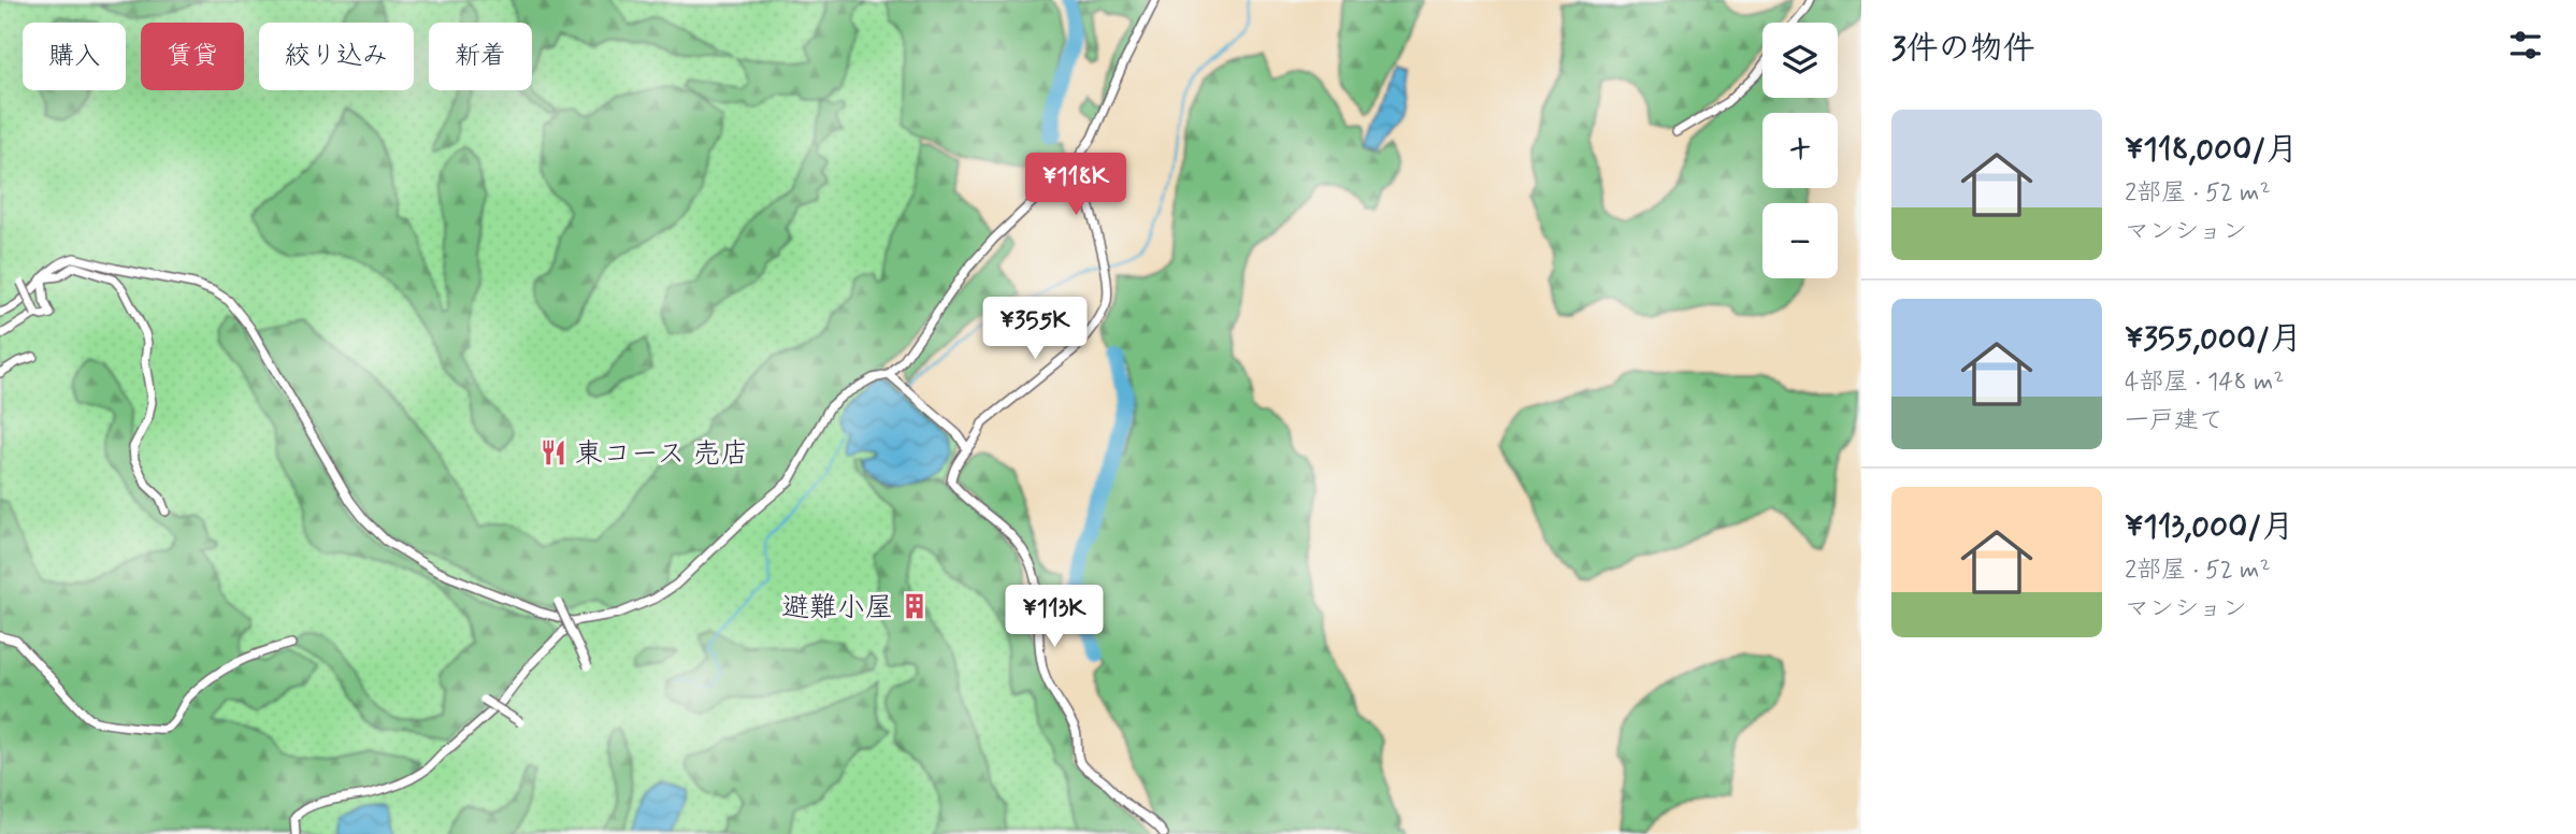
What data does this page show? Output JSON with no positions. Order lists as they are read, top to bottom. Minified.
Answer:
{"places":{"restaurant":["東コース 売店"],"building":["避難小屋"]},"page":{"heading":"3件の物件","map_buttons":["+","−"],"chip":["購入","賃貸","絞り込み","新着"],"list":[{"name":"¥118,000/月","note":"2部屋 · 52 m² · マンション"},{"name":"¥355,000/月","note":"4部屋 · 148 m² · 一戸建て"},{"name":"¥113,000/月","note":"2部屋 · 52 m² · マンション"}],"price":["¥118K","¥355K","¥113K"]}}
